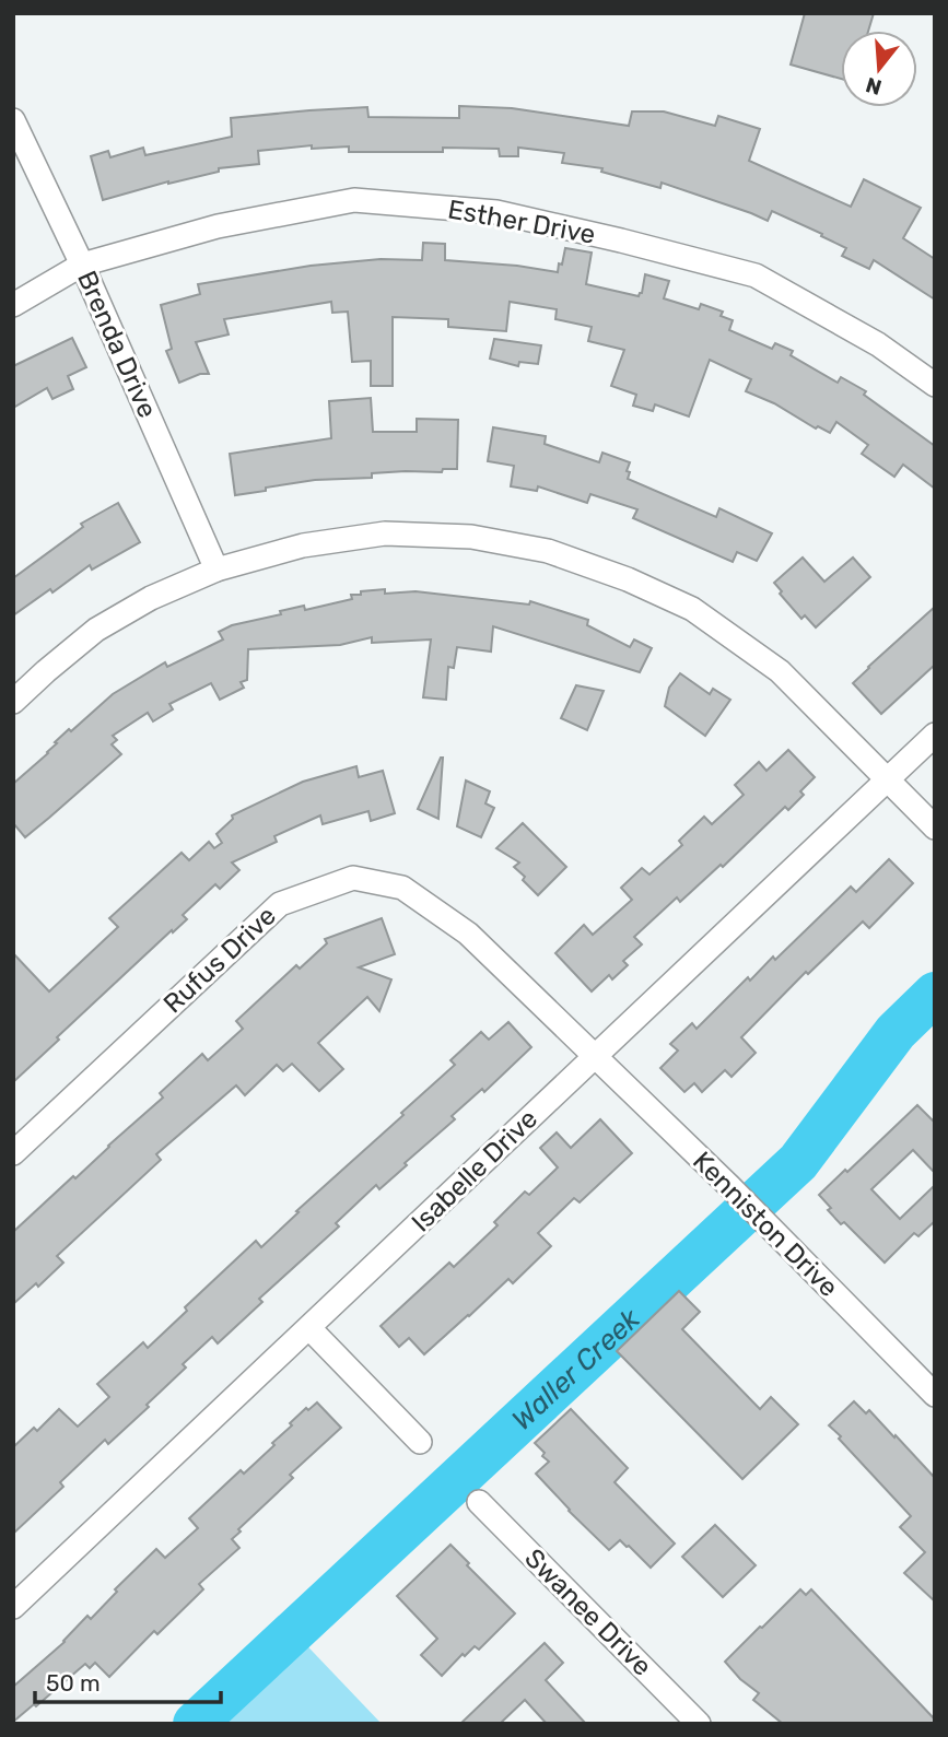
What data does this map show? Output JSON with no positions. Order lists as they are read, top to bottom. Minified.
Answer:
{"streets":{"street":["Esther Drive","Brenda Drive","Rufus Drive","Isabelle Drive","Kenniston Drive","Swanee Drive"]},"crossings":[["Esther Drive","Brenda Drive"],["Rufus Drive","Isabelle Drive"],["Rufus Drive","Kenniston Drive"],["Isabelle Drive","Kenniston Drive"]],"water":["Waller Creek"],"scale_bar":"50 m","north":"bottom"}
